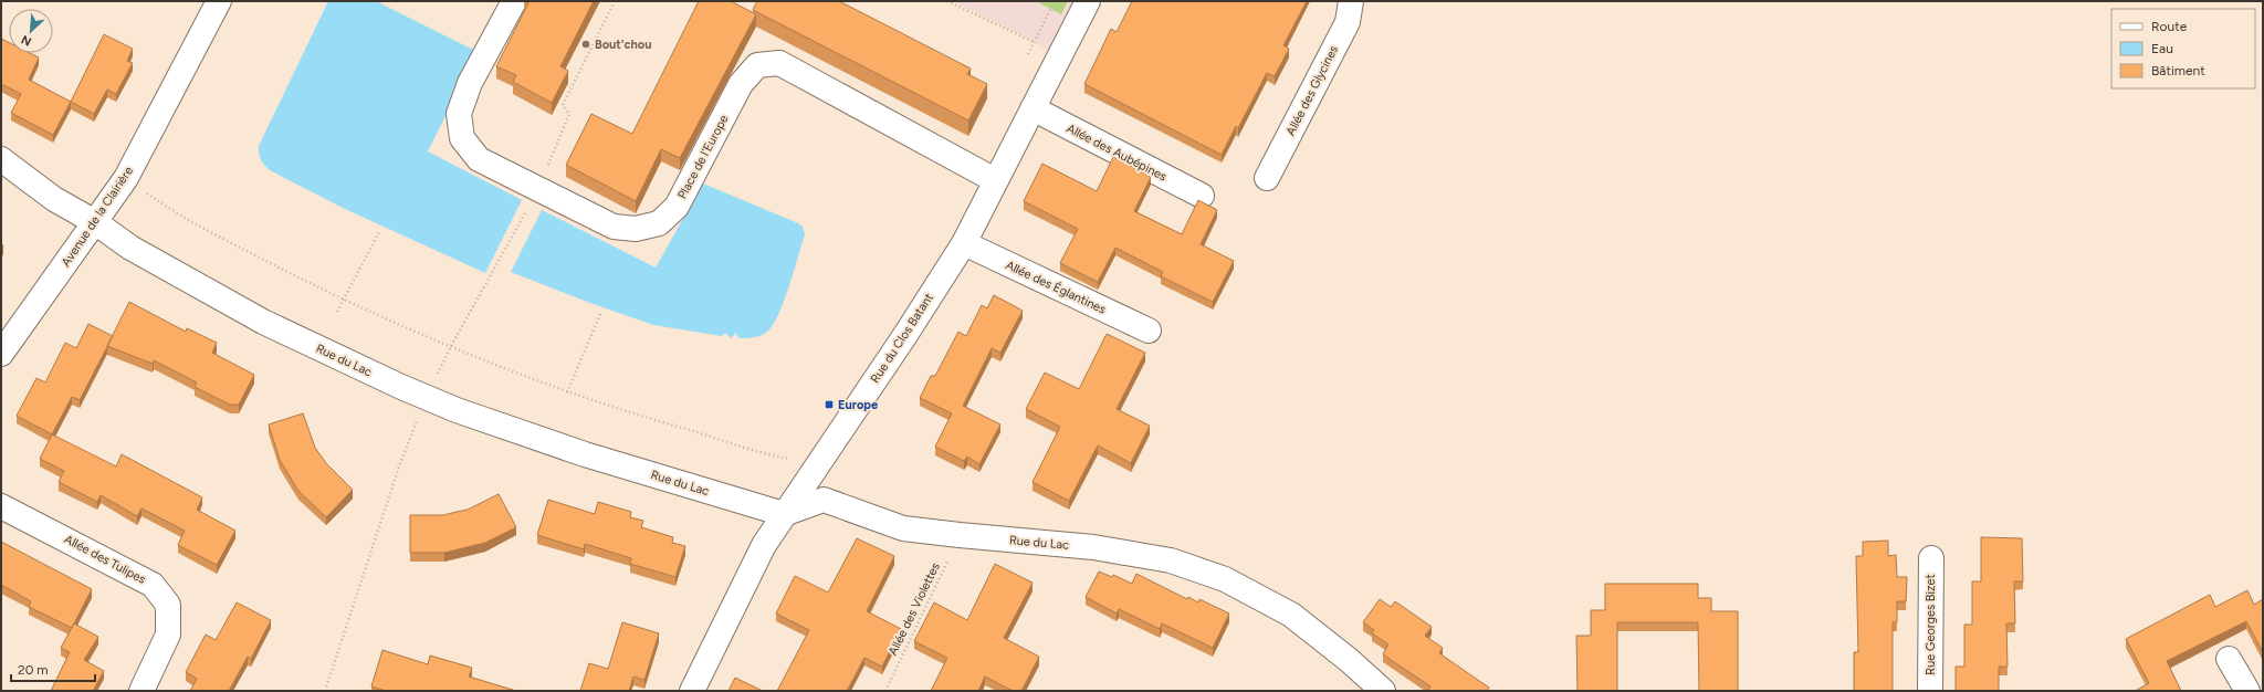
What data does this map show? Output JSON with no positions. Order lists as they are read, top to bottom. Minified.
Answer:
{"streets":{"street":["Allée des Glycines","Allée des Aubépines","Place de l'Europe","Avenue de la Clairière","Allée des Églantines","Rue du Clos Batant","Rue du Lac","Allée des Tulipes","Rue Georges Bizet"],"path":["Allée des Violettes"]},"crossings":[["Allée des Aubépines","Rue du Clos Batant"],["Place de l'Europe","Rue du Clos Batant"],["Avenue de la Clairière","Rue du Lac"],["Allée des Églantines","Rue du Clos Batant"],["Rue du Clos Batant","Rue du Lac"],["Rue du Lac","Allée des Violettes"]],"places":{"other":["Bout'chou"],"transit":["Europe"]},"legend":["Route","Eau","Bâtiment"],"scale_bar":"20 m","north":"bottom left"}
